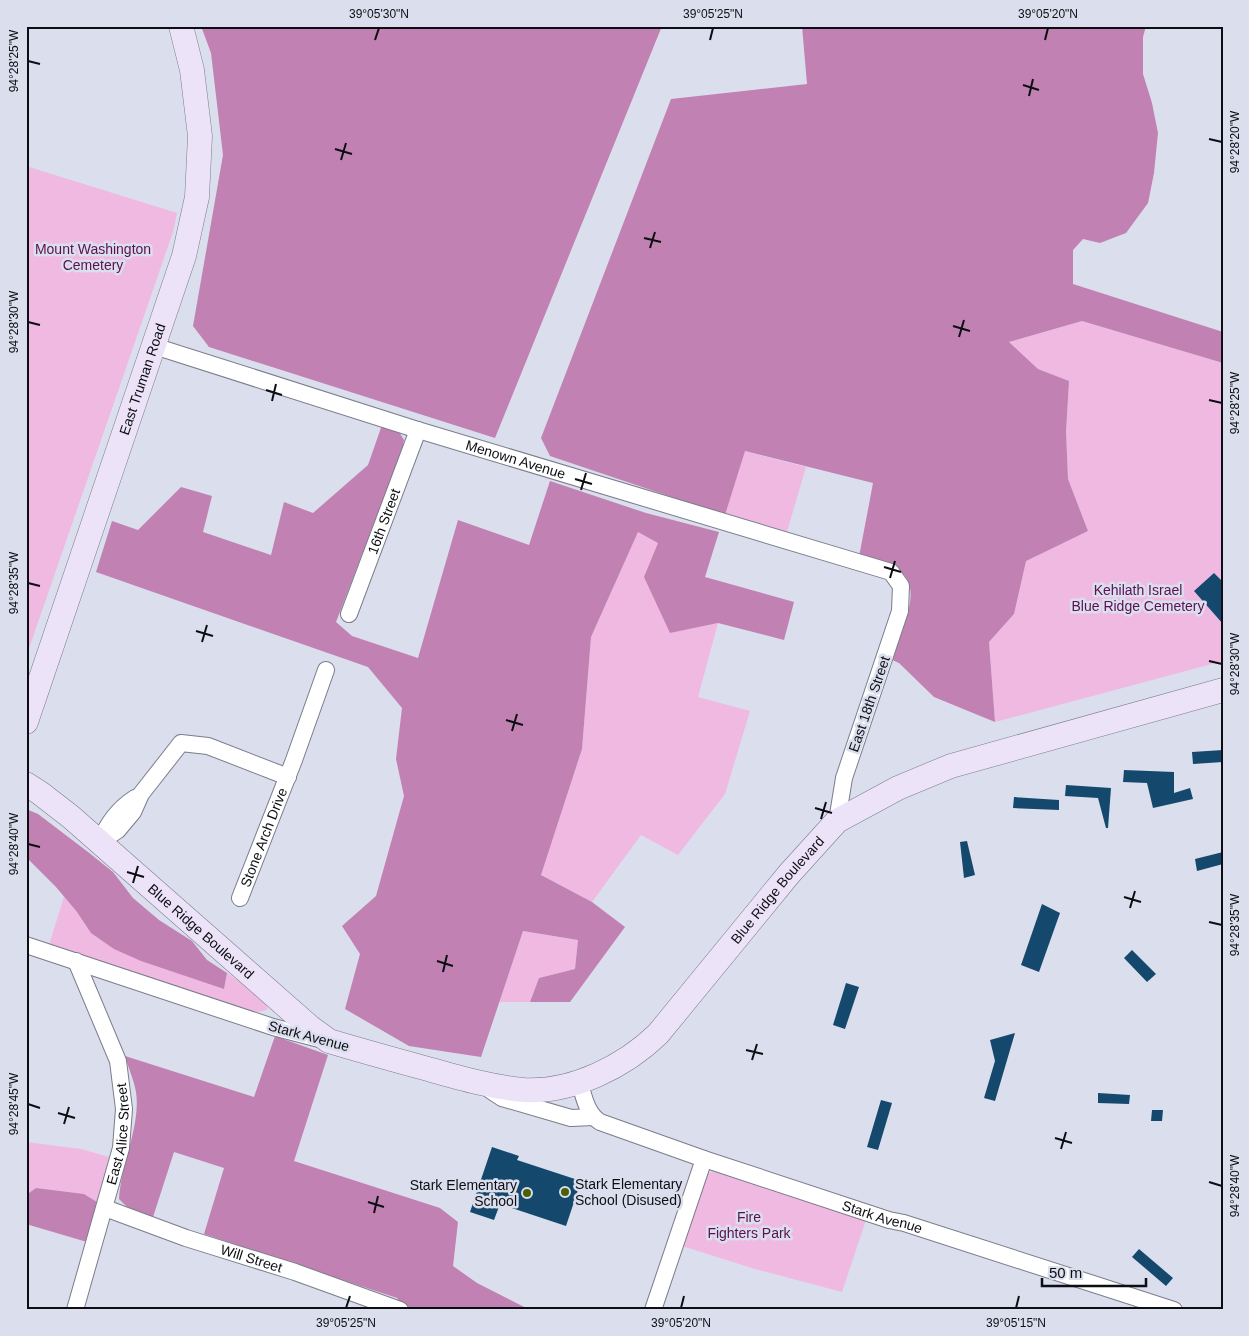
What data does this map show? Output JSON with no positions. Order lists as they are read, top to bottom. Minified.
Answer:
{"streets":{"main road":["East Truman Road","Blue Ridge Boulevard","Stark Avenue"],"street":["Menown Avenue","16th Street","East 18th Street","Stone Arch Drive","East Alice Street","Will Street"]},"crossings":[["East Truman Road","Menown Avenue"],["Menown Avenue","16th Street"],["Menown Avenue","East 18th Street"],["East 18th Street","Blue Ridge Boulevard"],["Stone Arch Drive","Blue Ridge Boulevard"],["Blue Ridge Boulevard","Stark Avenue"],["Stark Avenue","East Alice Street"],["East Alice Street","Will Street"]],"parks":["Mount Washington Cemetery","Kehilath Israel Blue Ridge Cemetery","Fire Fighters Park"],"places":["Stark Elementary School (Disused)","Stark Elementary School"],"scale_bar":"50 m","coordinates":["39°05'30\"N","39°05'25\"N","39°05'20\"N","94°28'25\"W","94°28'20\"W","94°28'30\"W","94°28'35\"W","94°28'40\"W","94°28'45\"W","39°05'15\"N"]}
